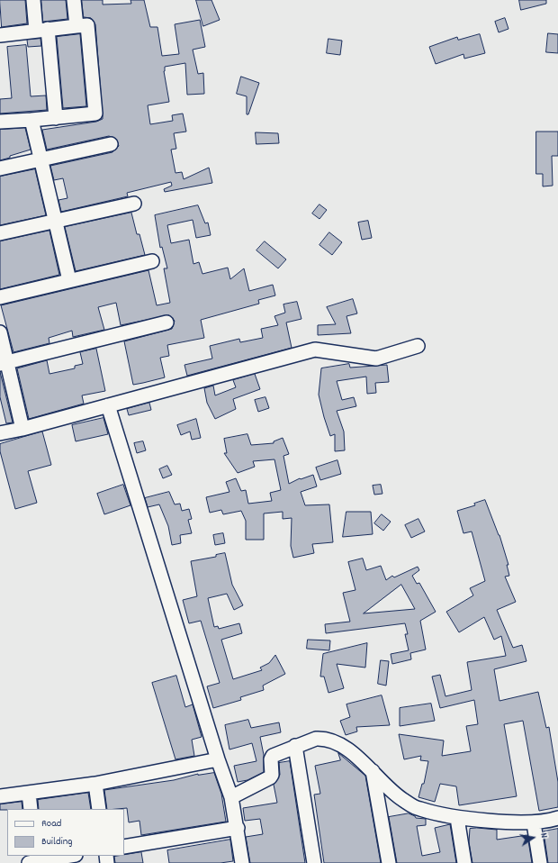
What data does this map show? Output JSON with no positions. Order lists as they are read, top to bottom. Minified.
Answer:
{"legend":["Road","Building"],"north":"right"}
